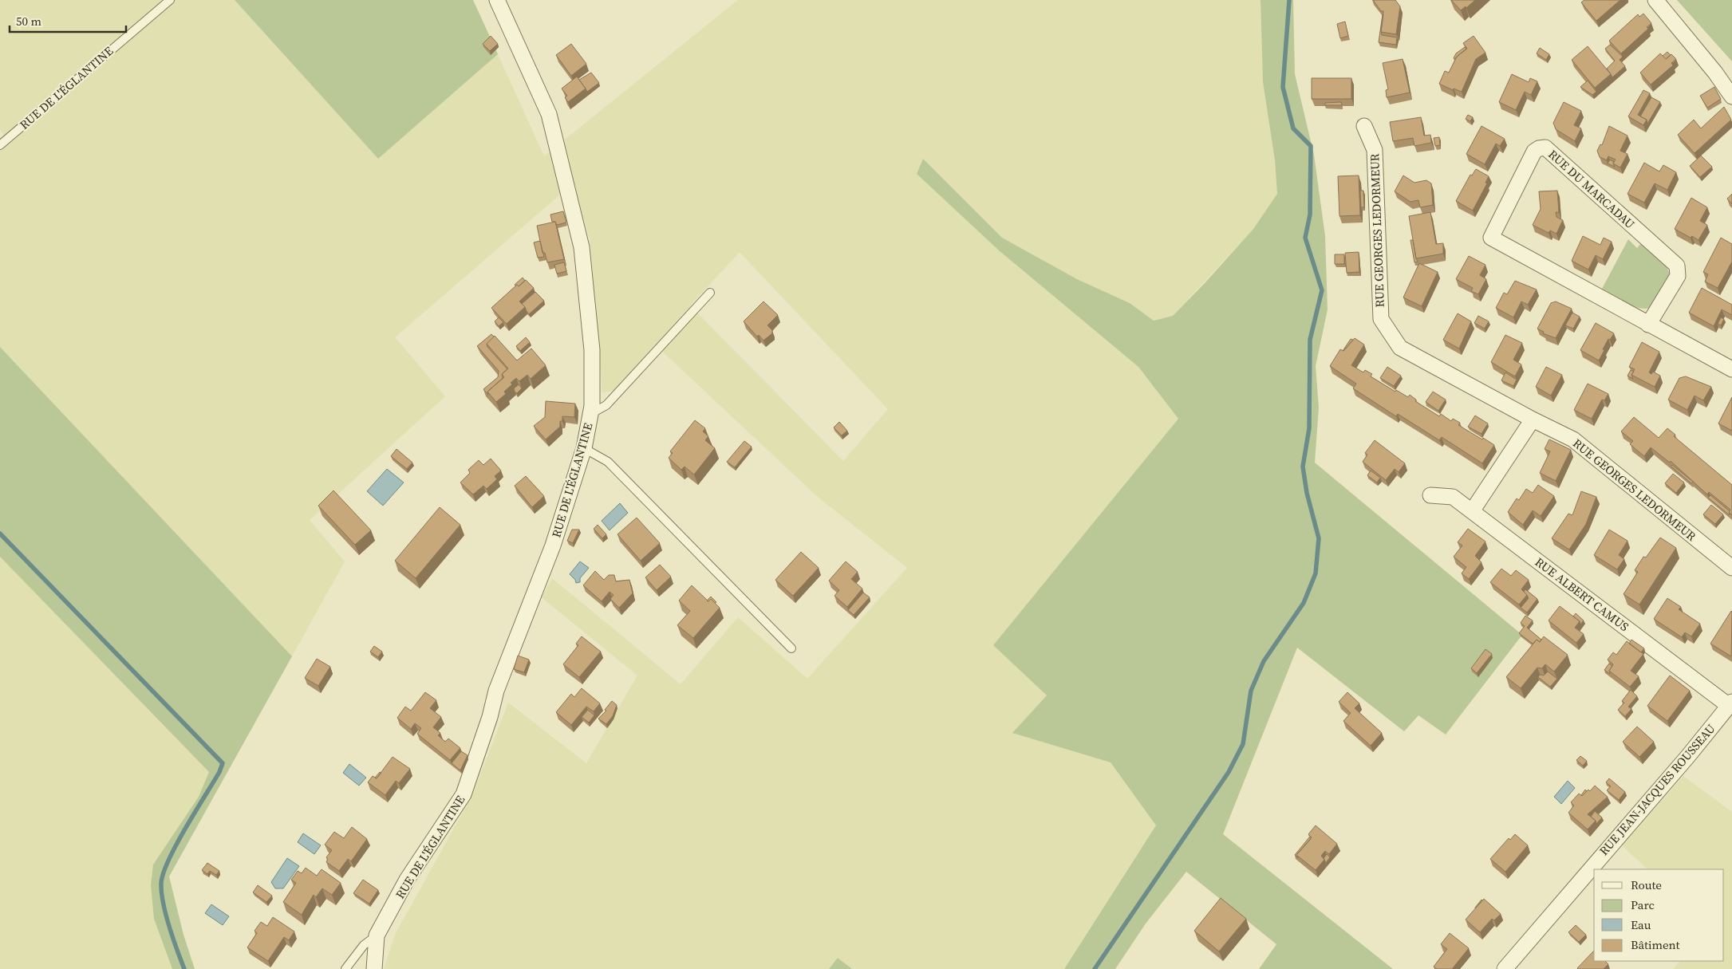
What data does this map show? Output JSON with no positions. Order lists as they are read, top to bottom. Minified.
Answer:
{"streets":{"street":["RUE DE L'ÉGLANTINE","RUE DU MARCADAU","RUE GEORGES LEDORMEUR","RUE ALBERT CAMUS","RUE JEAN-JACQUES ROUSSEAU"]},"crossings":[["RUE ALBERT CAMUS","RUE JEAN-JACQUES ROUSSEAU"]],"legend":["Route","Parc","Eau","Bâtiment"],"scale_bar":"50 m"}
